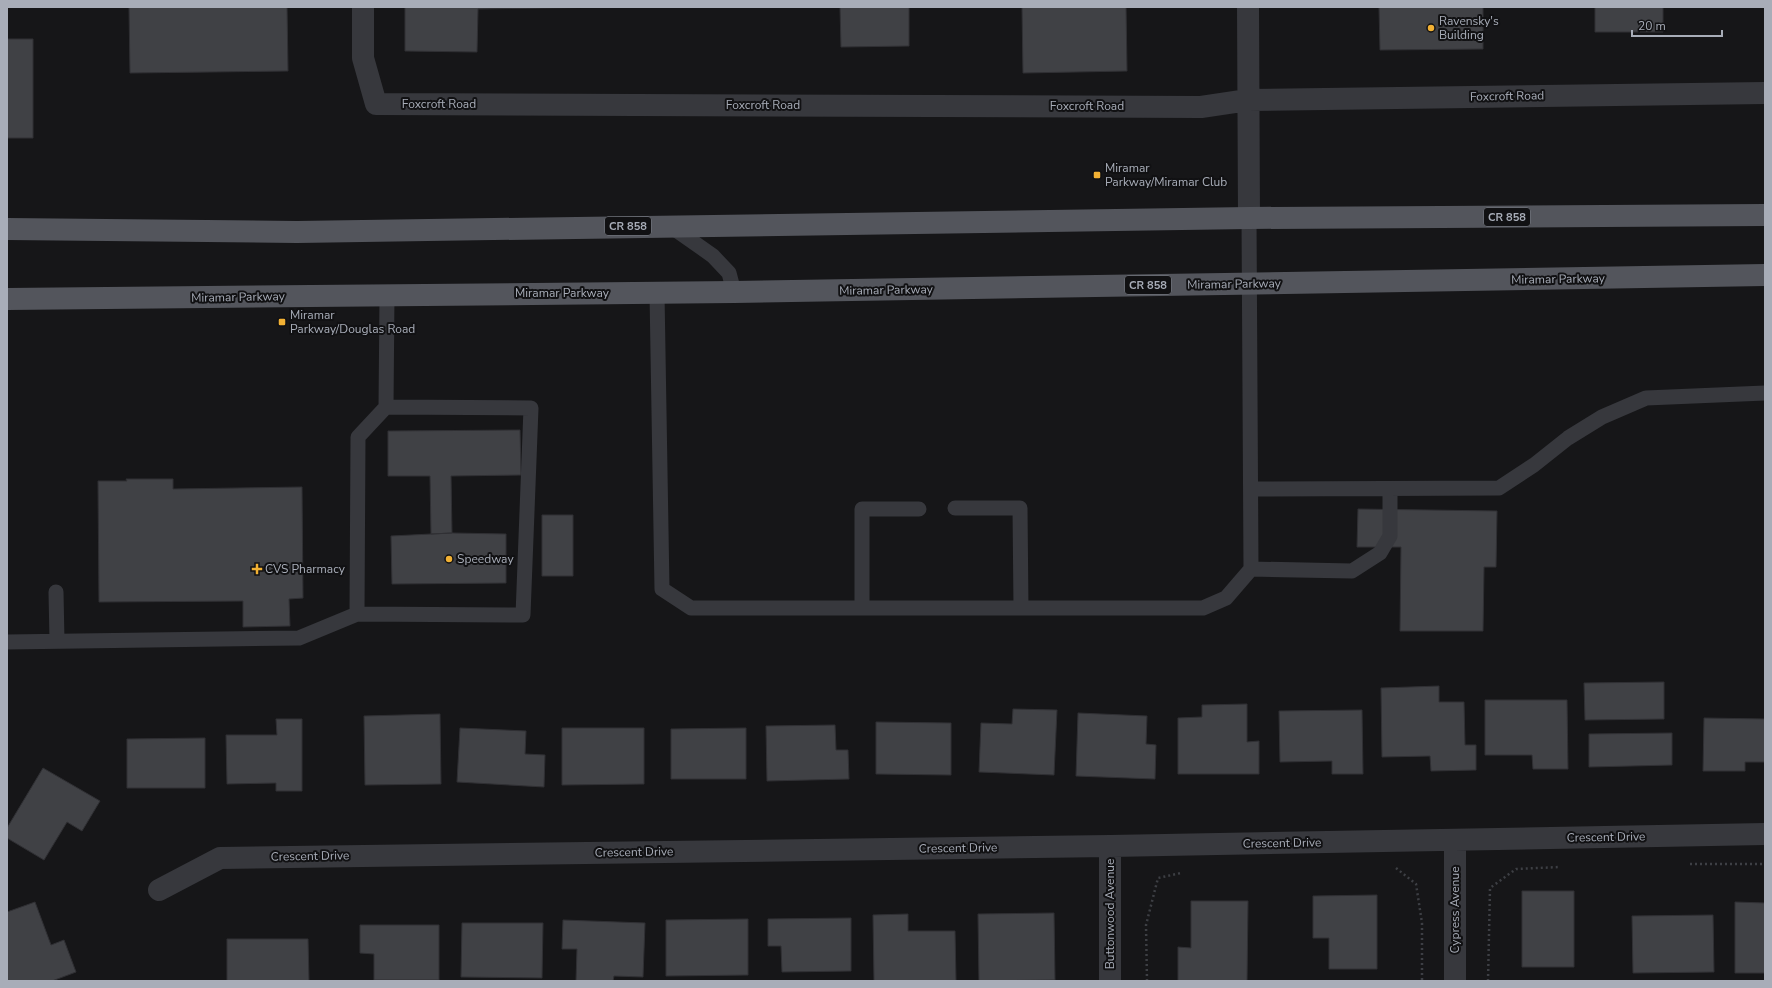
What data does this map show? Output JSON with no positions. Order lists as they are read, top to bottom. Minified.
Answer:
{"streets":{"main road":["CR 858","Miramar Parkway"],"street":["Foxcroft Road","Crescent Drive","Cypress Avenue","Buttonwood Avenue"]},"crossings":[["Crescent Drive","Cypress Avenue"],["Crescent Drive","Buttonwood Avenue"]],"places":{"other":["Ravensky's Building","Speedway"],"transit":["Miramar Parkway/Miramar Club","Miramar Parkway/Douglas Road"],"health":["CVS Pharmacy"]},"scale_bar":"20 m"}
